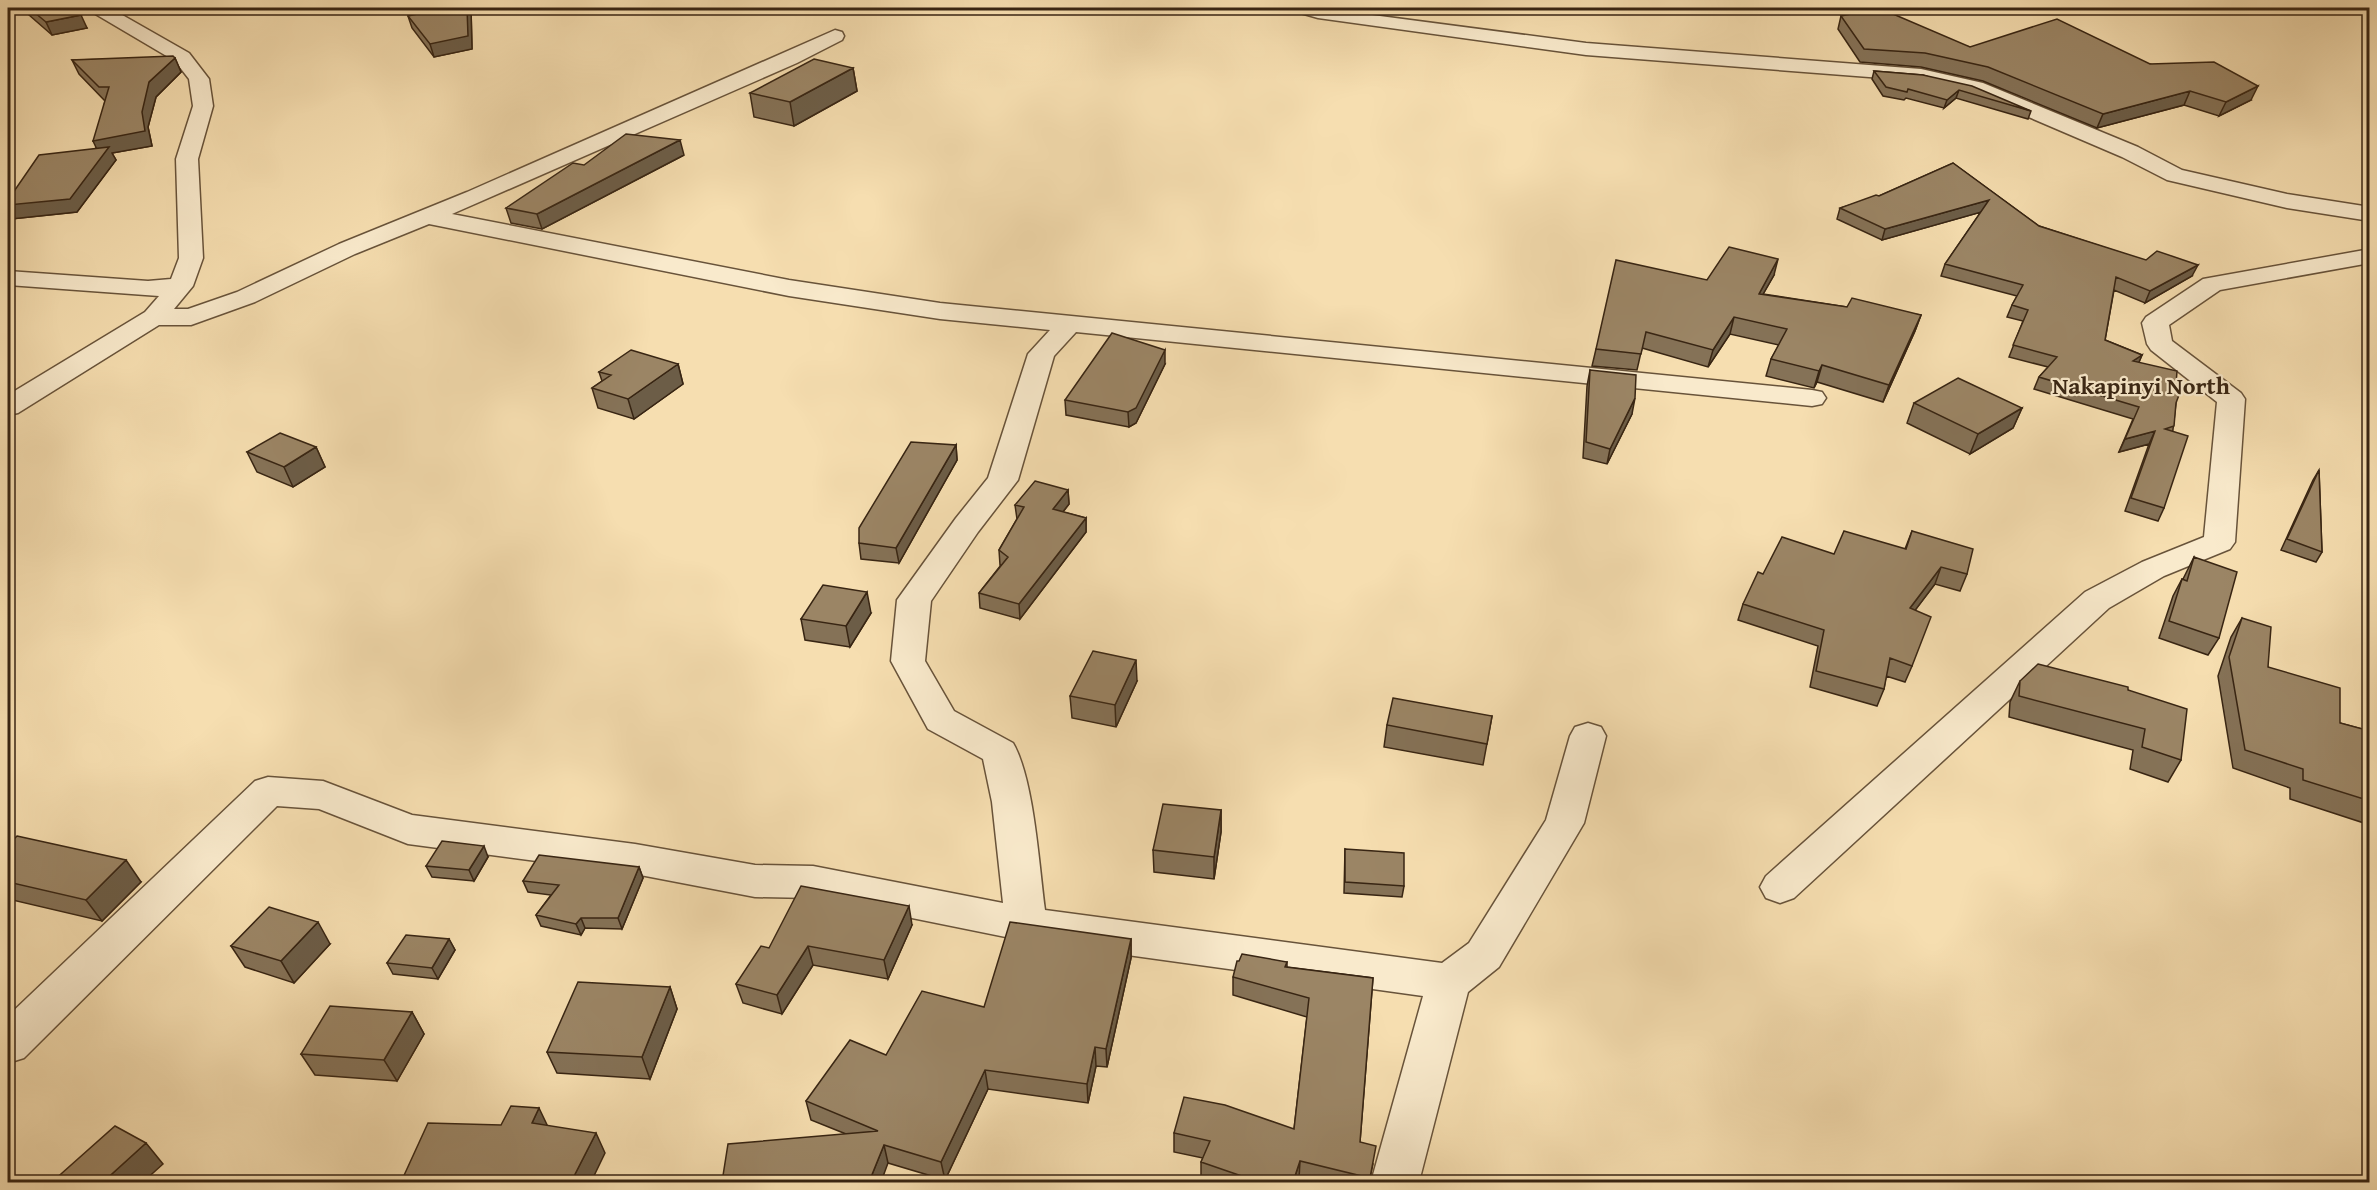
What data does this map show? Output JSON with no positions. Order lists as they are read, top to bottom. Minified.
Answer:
{"districts":["Nakapinyi North"]}
